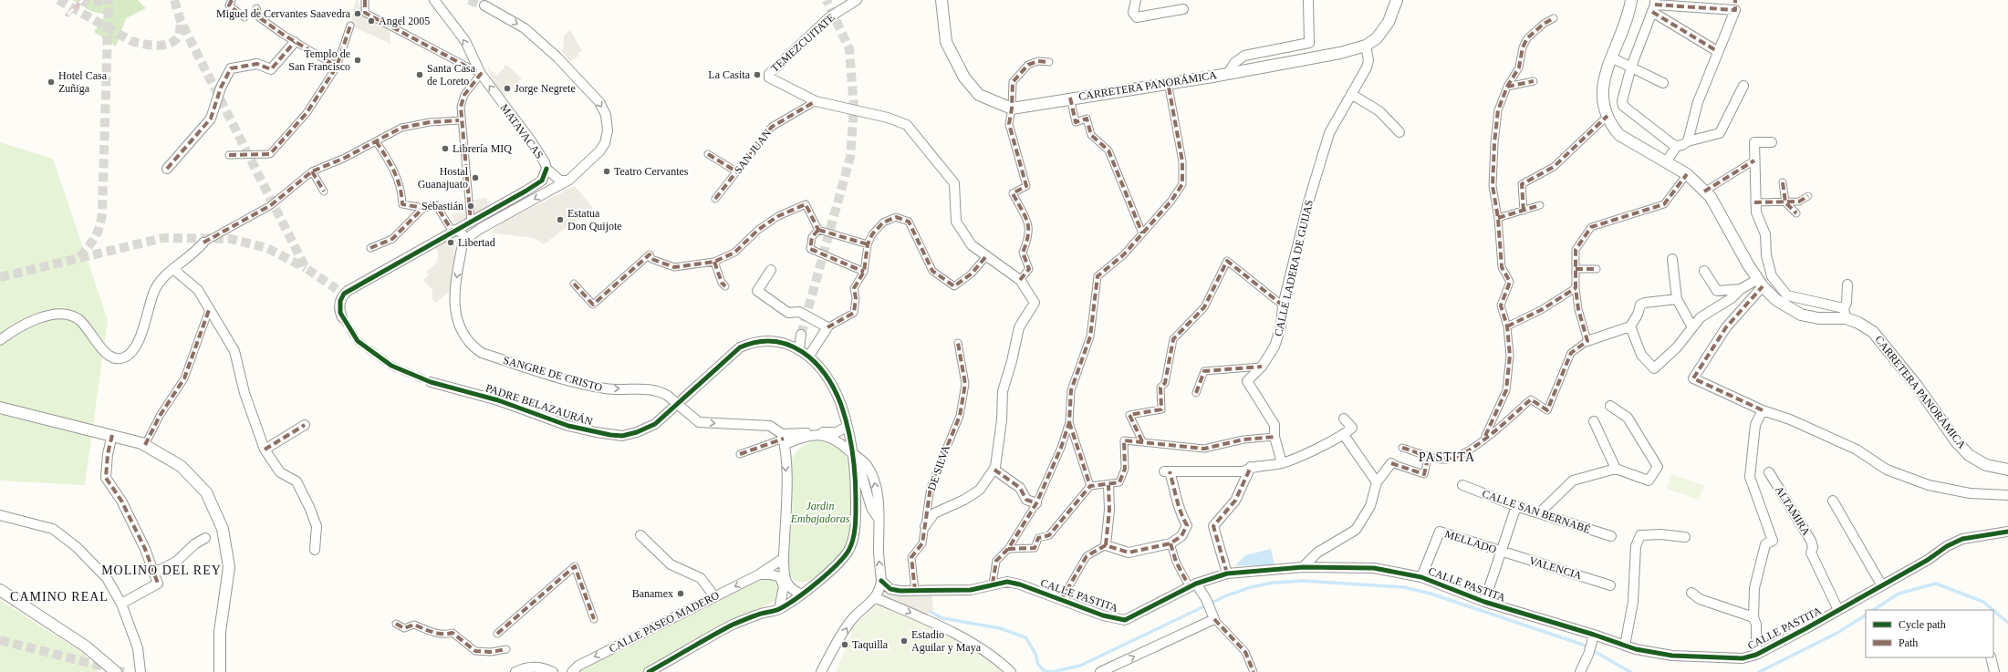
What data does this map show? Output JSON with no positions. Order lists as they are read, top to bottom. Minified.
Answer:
{"streets":{"street":["TEMEZCUITATE","CARRETERA PANORÁMICA","MATAVACAS","SAN JUAN","CALLE LADERA DE GUIJAS","SANGRE DE CRISTO","PADRE BELAZAURÁN","DE SILVA","ALTAMIRA","CALLE SAN BERNABÉ","MELLADO","VALENCIA","CALLE PASTITA","CALLE PASEO MADERO"]},"crossings":[["TEMEZCUITATE","SAN JUAN"],["CARRETERA PANORÁMICA","CALLE LADERA DE GUIJAS"],["DE SILVA","CALLE PASTITA"],["ALTAMIRA","CALLE PASTITA"],["MELLADO","VALENCIA"],["MELLADO","CALLE PASTITA"]],"one_way":["MATAVACAS","SANGRE DE CRISTO","CALLE PASEO MADERO"],"districts":["PASTITA","MOLINO DEL REY","CAMINO REAL"],"parks":["Jardin Embajadoras"],"places":["Miguel de Cervantes Saavedra","Angel 2005","Templo de San Francisco","Santa Casa de Loreto","La Casita","Hotel Casa Zuñiga","Jorge Negrete","Librería MIQ","Teatro Cervantes","Hostal Guanajuato","Sebastián","Estatua Don Quijote","Libertad","Banamex","Estadio Aguilar y Maya","Taquilla"],"legend":["Cycle path","Path"]}
